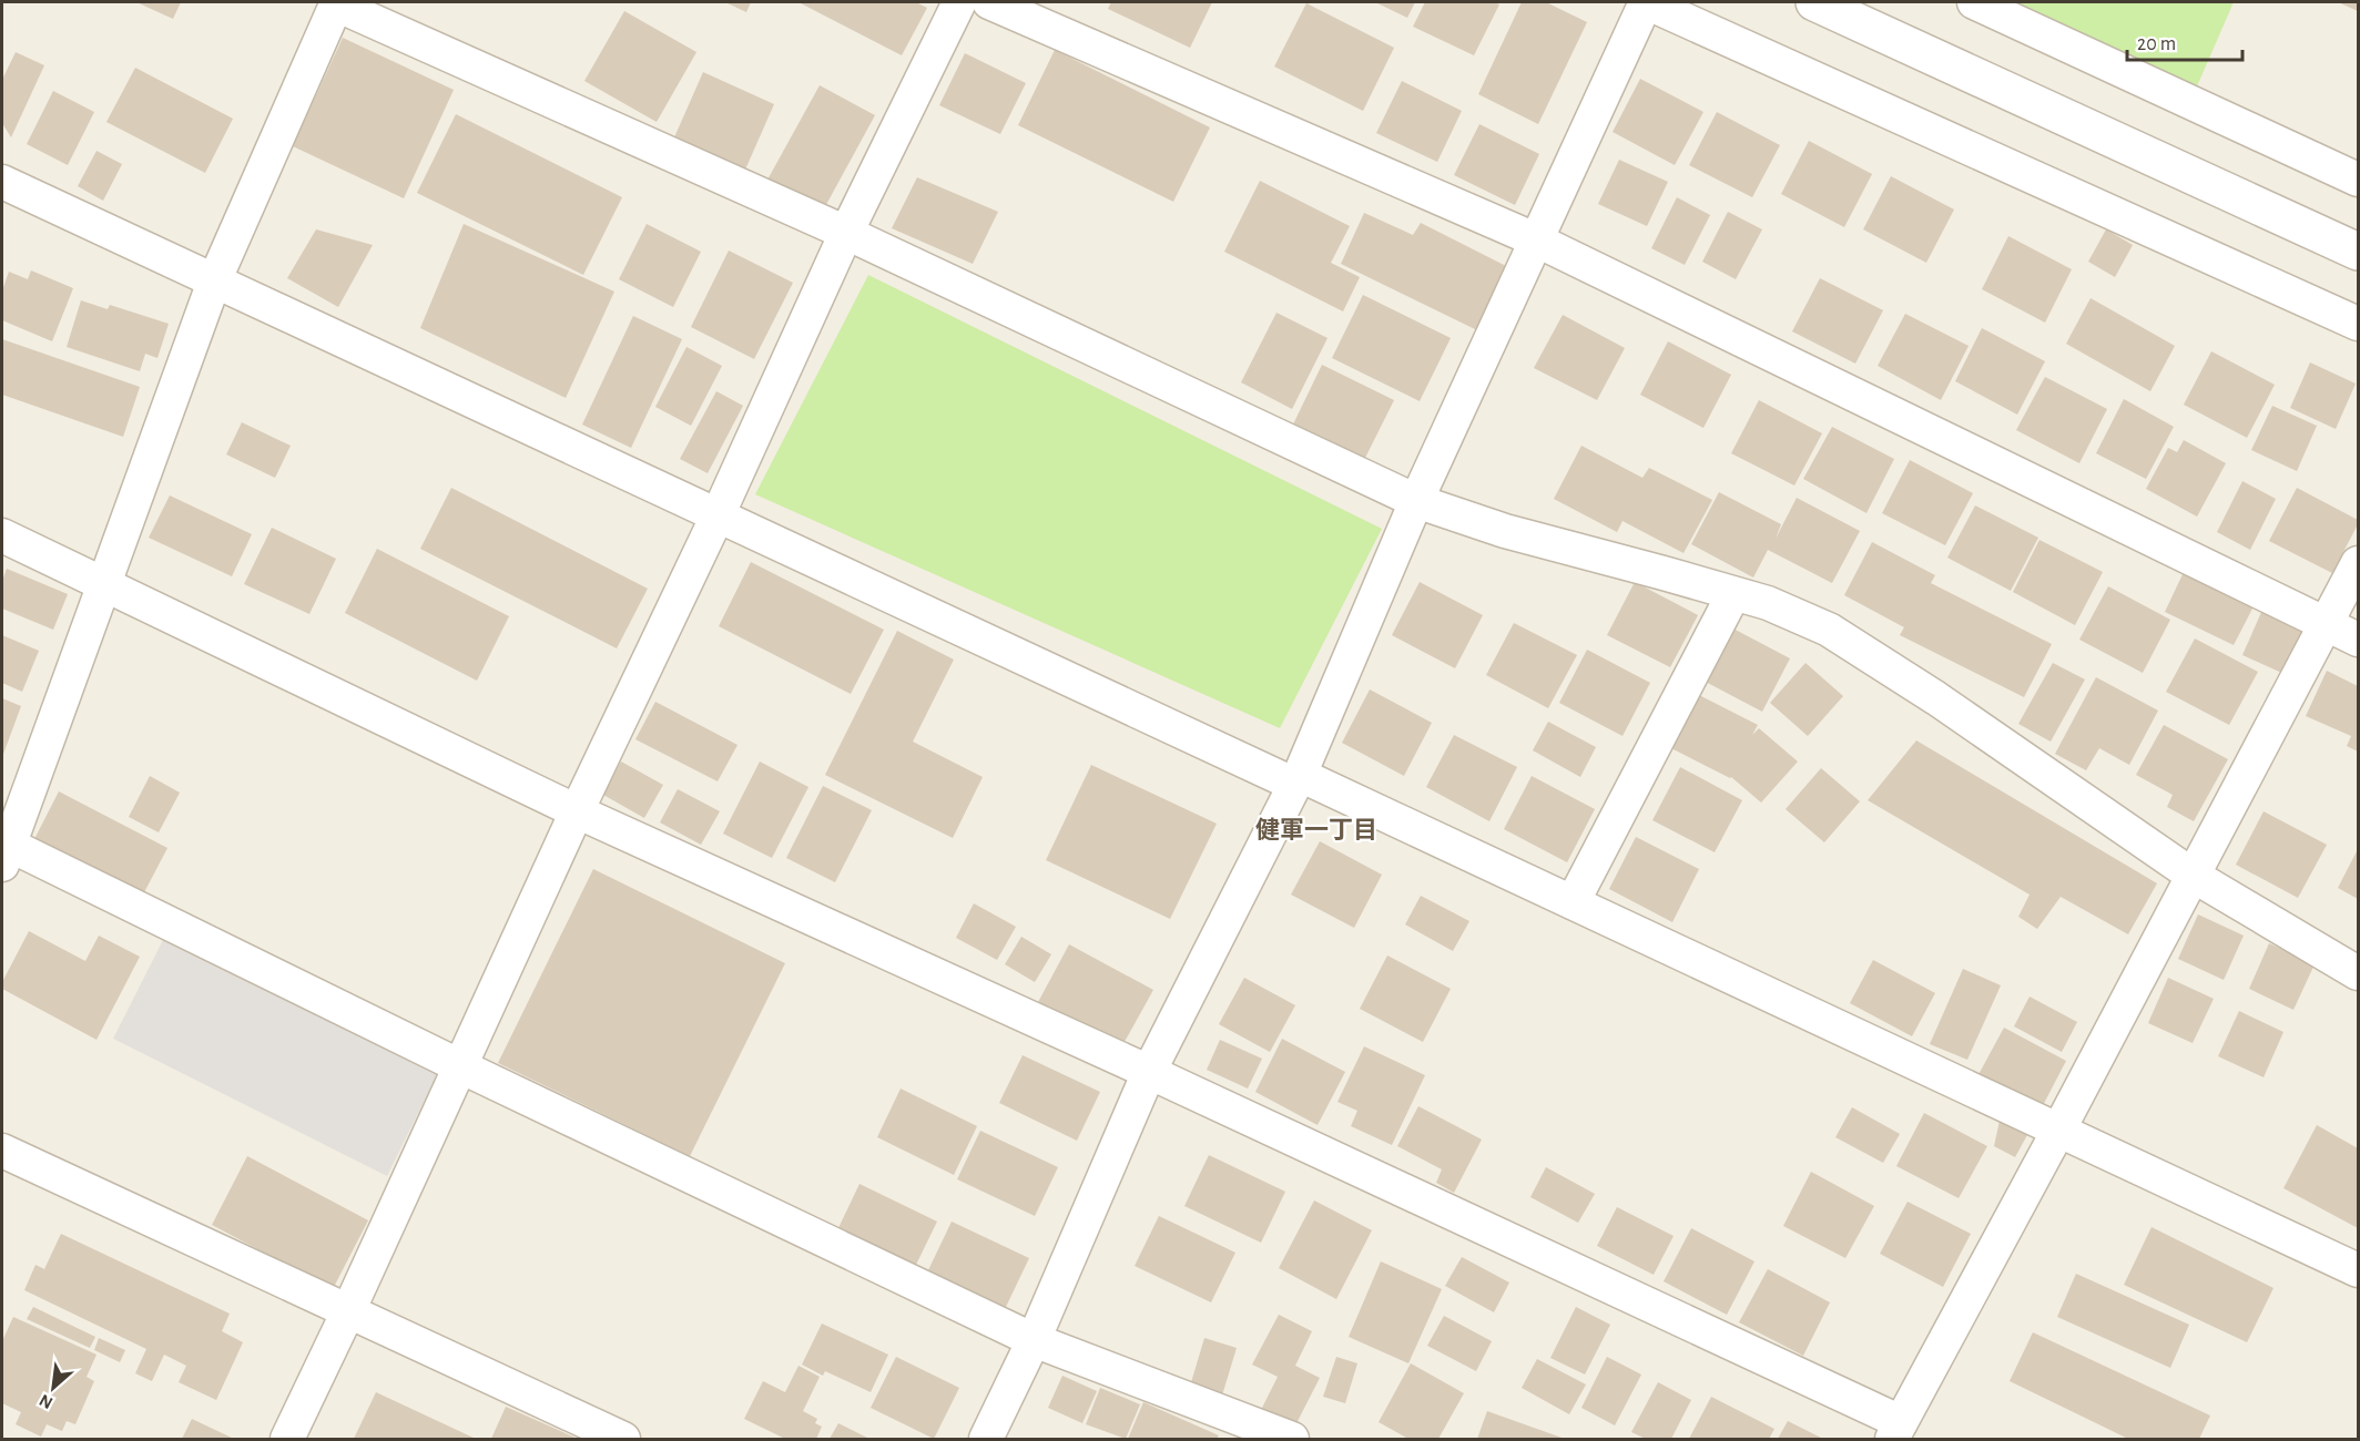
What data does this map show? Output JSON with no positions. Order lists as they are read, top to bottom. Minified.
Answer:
{"districts":["健軍一丁目"],"scale_bar":"20 m","north":"bottom left"}
